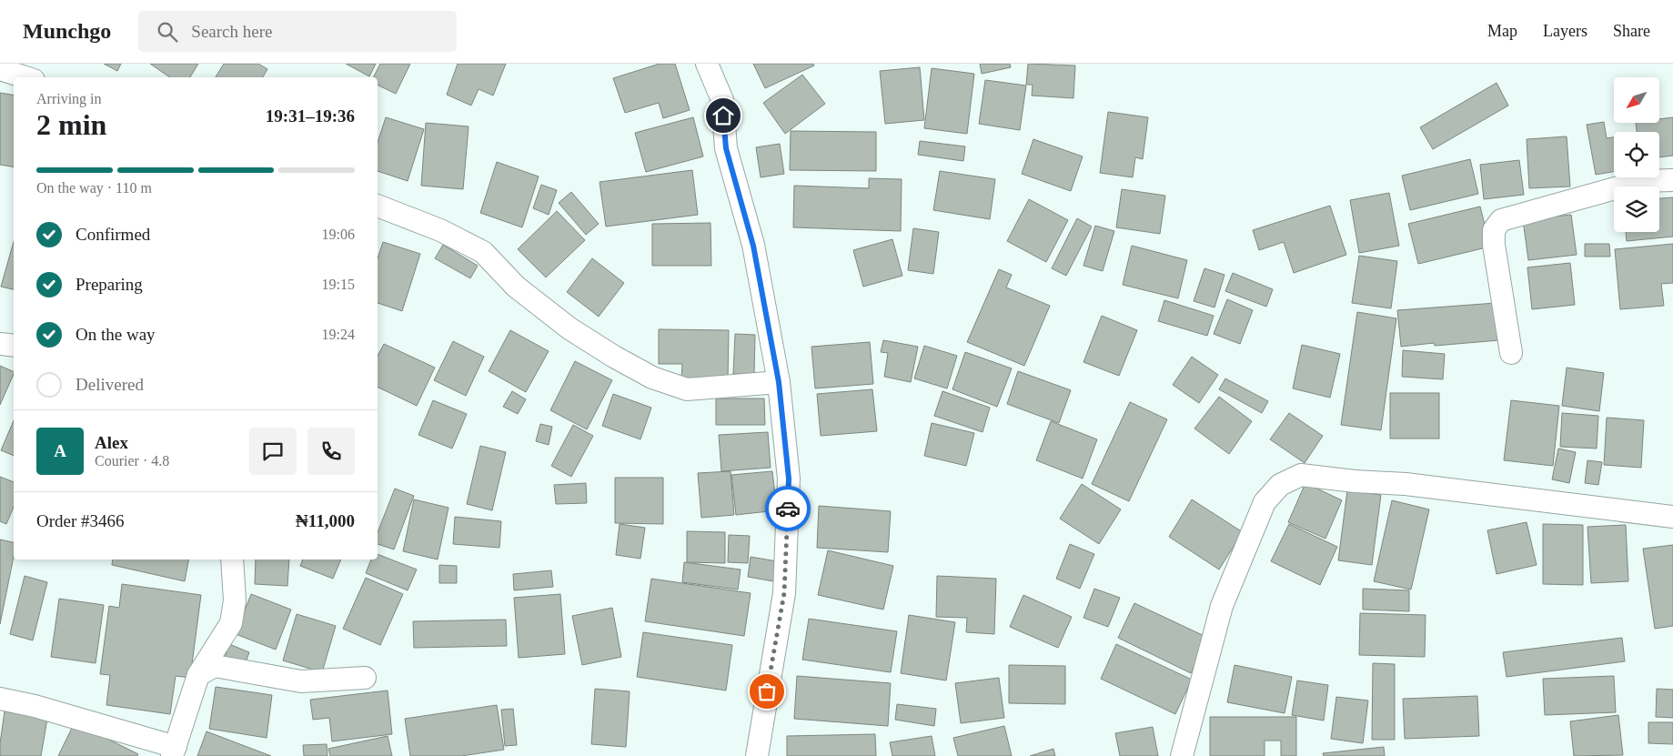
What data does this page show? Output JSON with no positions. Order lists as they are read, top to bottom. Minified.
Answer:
{"north":"bottom left","page":{"header":"Munchgo","search":"Search here","nav":["Map","Layers","Share"],"heading":["2 min","Arriving in","19:31–19:36"],"panel":["Alex","Courier · 4.8","Order #3466","₦11,000"],"bar":"On the way · 110 m","list":[["Confirmed","19:06"],["Preparing","19:15"],["On the way","19:24"],"Delivered"],"round":"A"}}
